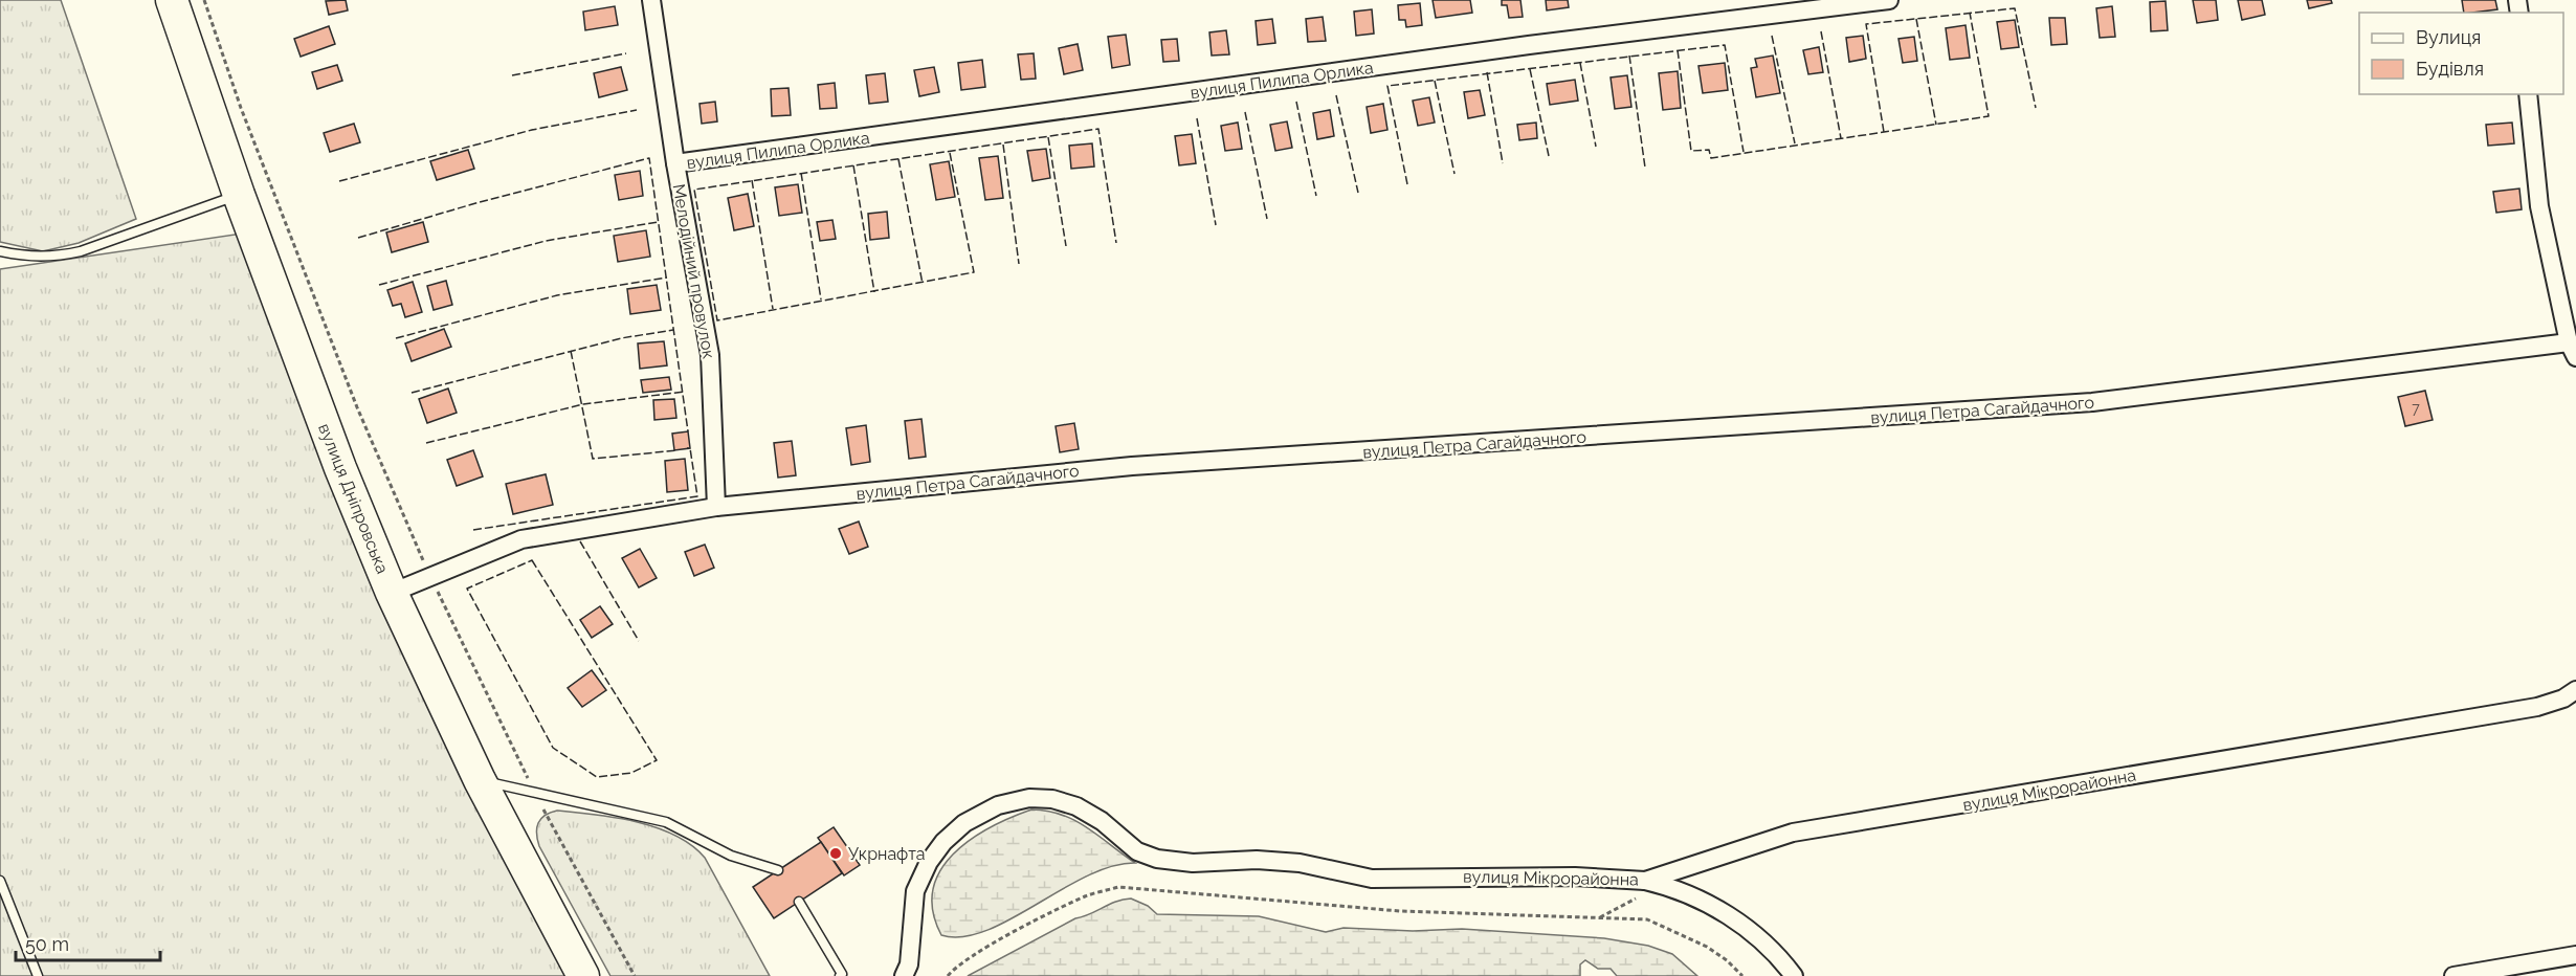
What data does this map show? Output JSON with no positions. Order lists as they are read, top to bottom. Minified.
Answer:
{"streets":{"highway":["вулиця Дніпровська"],"street":["вулиця Пилипа Орлика","Мелодійний провулок","вулиця Петра Сагайдачного","вулиця Мікрорайонна"]},"crossings":[["вулиця Пилипа Орлика","Мелодійний провулок"],["Мелодійний провулок","вулиця Петра Сагайдачного"],["вулиця Петра Сагайдачного","вулиця Дніпровська"]],"places":["Укрнафта"],"house_numbers":["7"],"legend":["Вулиця","Будівля"],"scale_bar":"50 m"}
